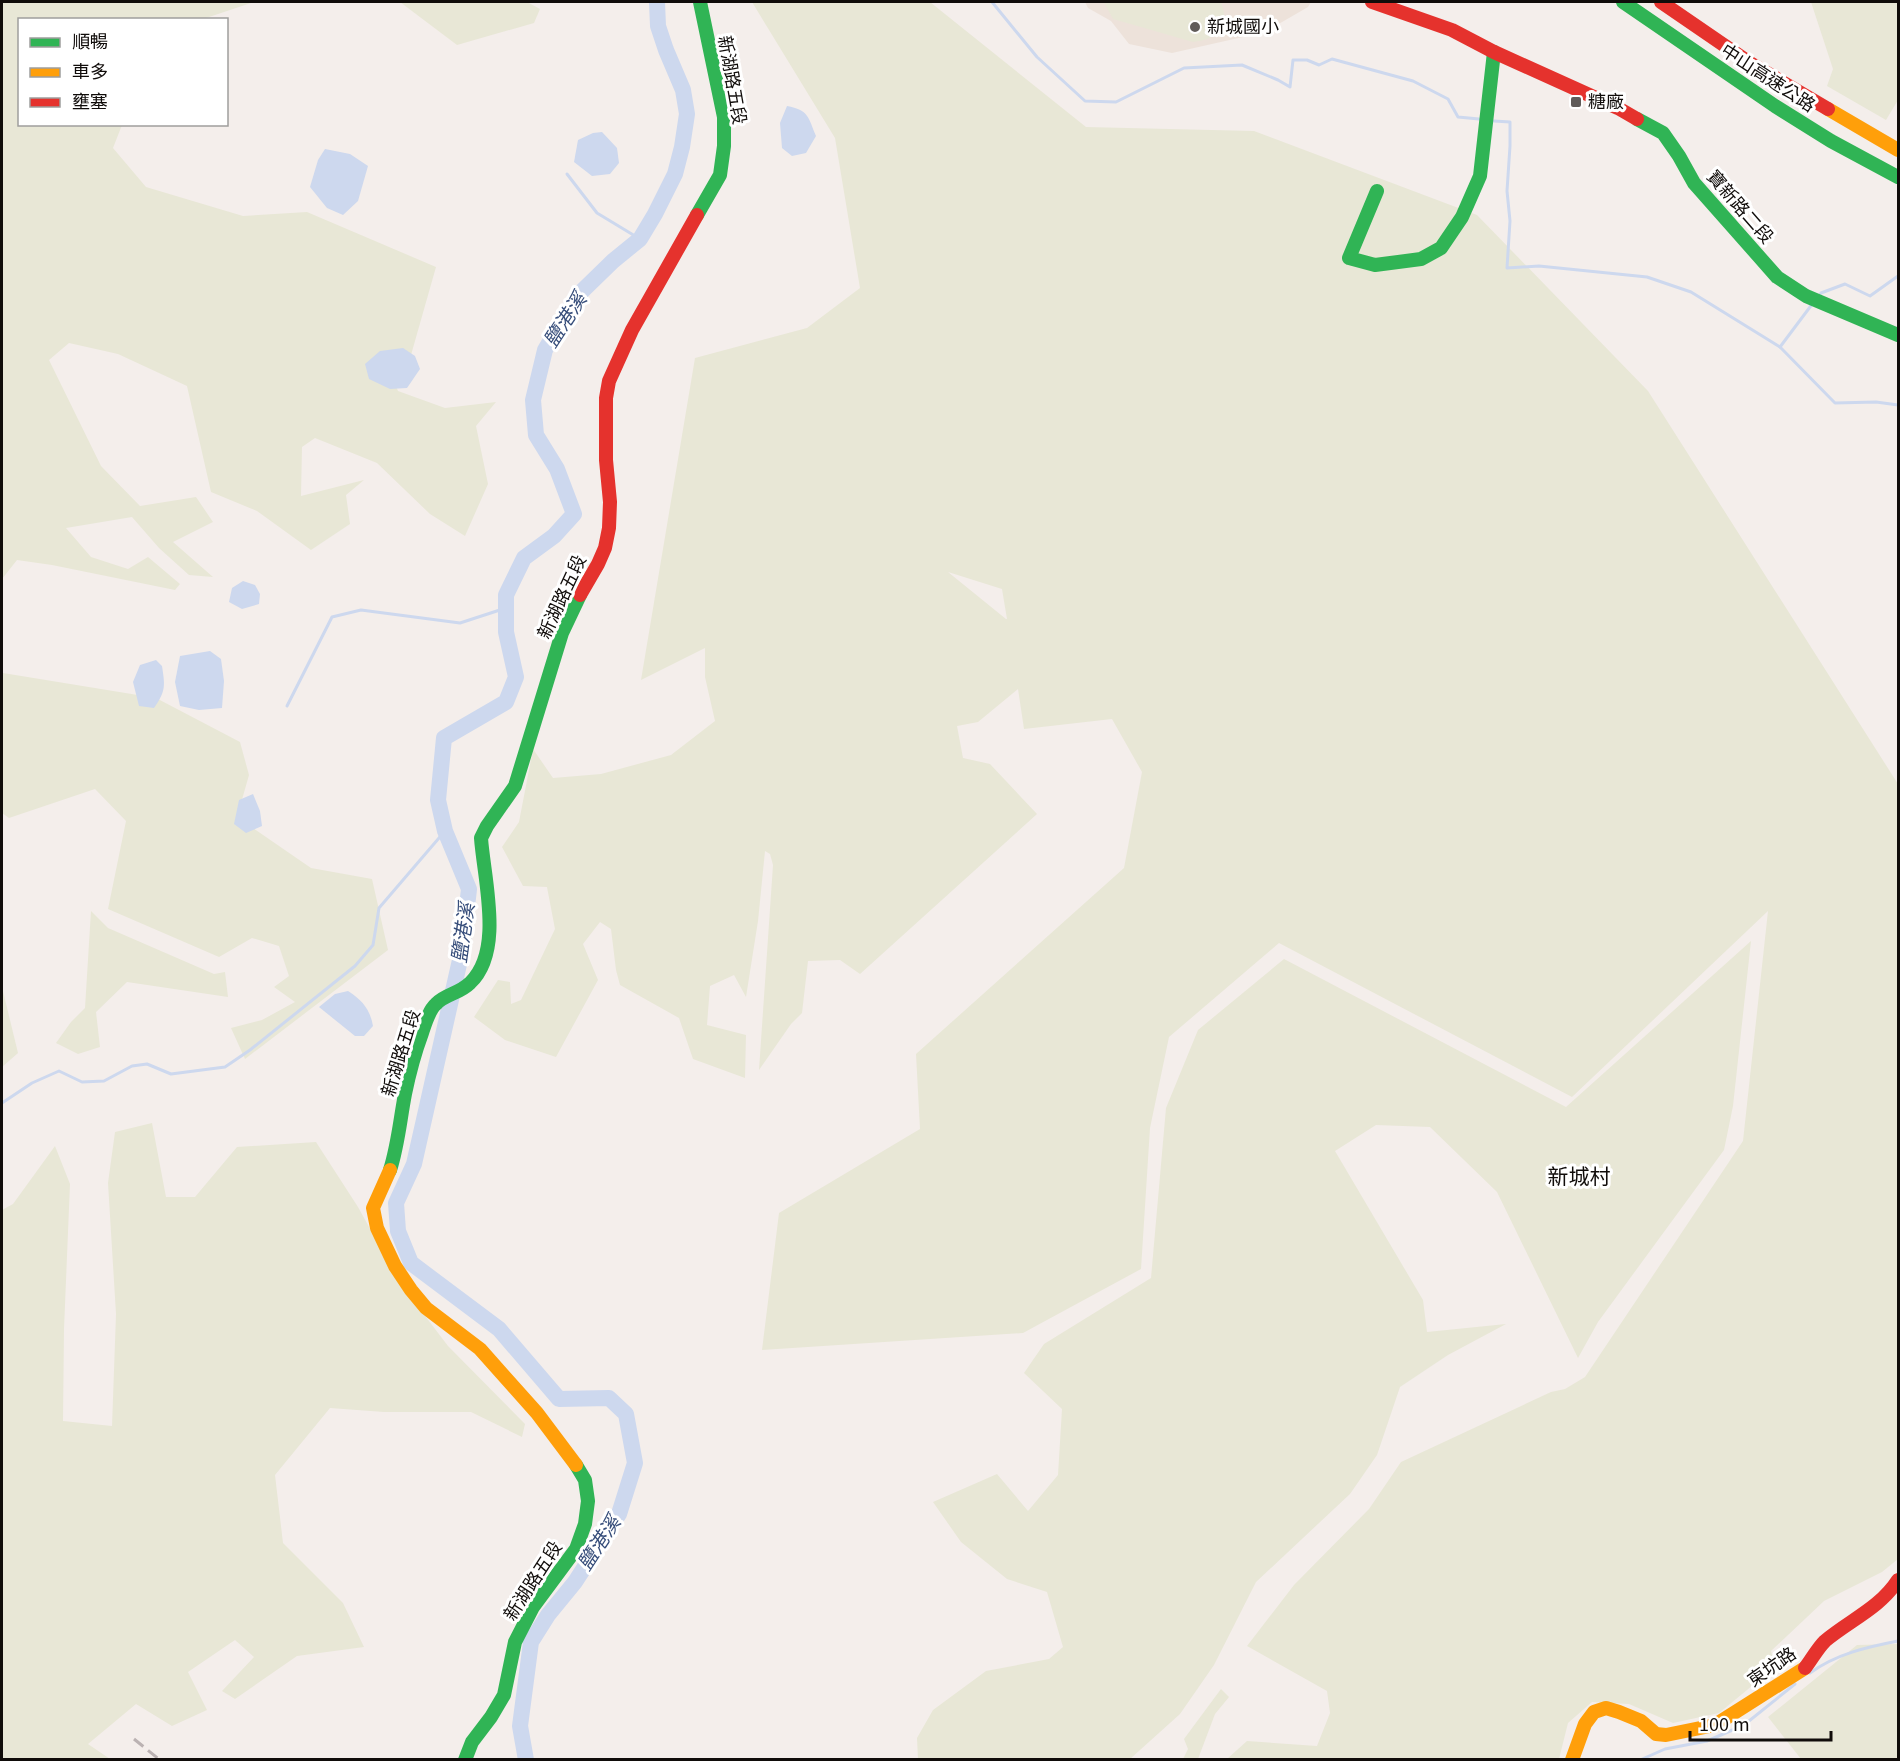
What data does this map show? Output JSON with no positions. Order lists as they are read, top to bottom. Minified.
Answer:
{"streets":{"main road":["中山高速公路","新湖路五段","寶新路二段","東坑路"]},"districts":["新城村"],"water":["鹽港溪"],"places":{"other":["新城國小"],"transit":["糖廠"]},"legend":["順暢","車多","壅塞"],"scale_bar":"100 m"}
